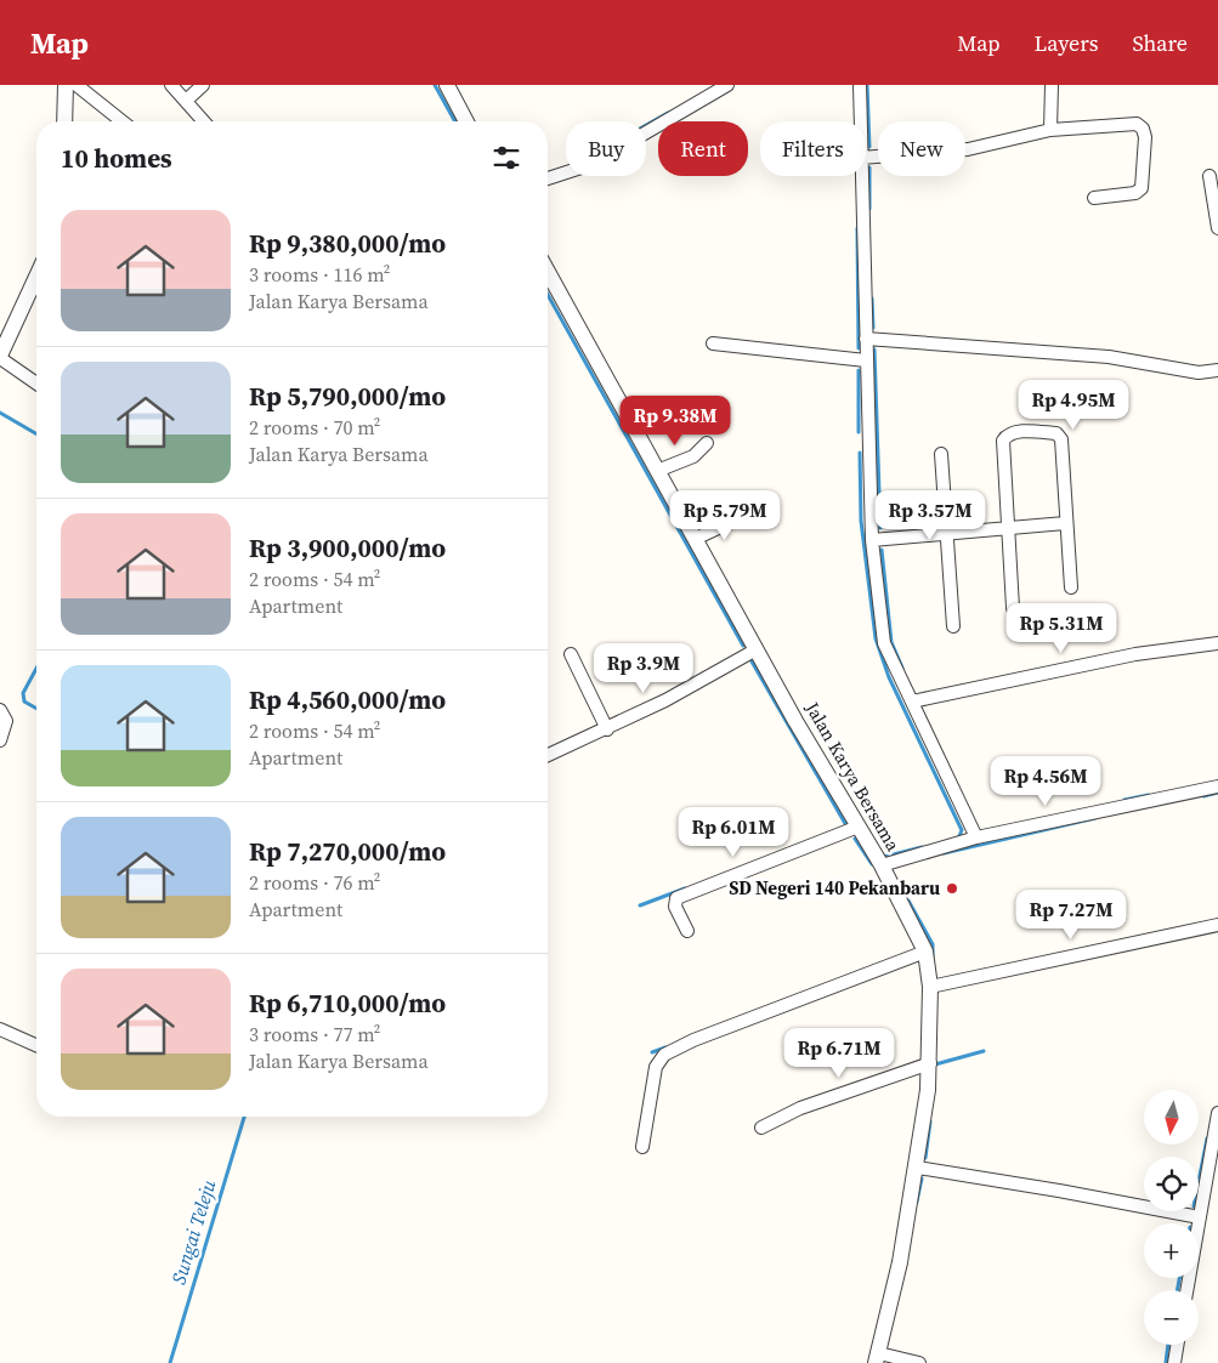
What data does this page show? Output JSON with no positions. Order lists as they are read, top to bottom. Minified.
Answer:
{"streets":{"street":["Jalan Karya Bersama"]},"water":["Sungai Teleju"],"places":["SD Negeri 140 Pekanbaru"],"north":"bottom","page":{"header":"Map","nav":["Map","Layers","Share"],"chip":["Buy","Rent","Filters","New"],"heading":"10 homes","list":[{"name":"Rp 9,380,000/mo","note":"3 rooms · 116 m² · Jalan Karya Bersama"},{"name":"Rp 5,790,000/mo","note":"2 rooms · 70 m² · Jalan Karya Bersama"},{"name":"Rp 3,900,000/mo","note":"2 rooms · 54 m² · Apartment"},{"name":"Rp 4,560,000/mo","note":"2 rooms · 54 m² · Apartment"},{"name":"Rp 7,270,000/mo","note":"2 rooms · 76 m² · Apartment"},{"name":"Rp 6,710,000/mo","note":"3 rooms · 77 m² · Jalan Karya Bersama"}],"price":["Rp 4.95M","Rp 9.38M","Rp 5.79M","Rp 3.57M","Rp 5.31M","Rp 3.9M","Rp 4.56M","Rp 6.01M","Rp 7.27M","Rp 6.71M"],"map_buttons":["+","−"]}}
